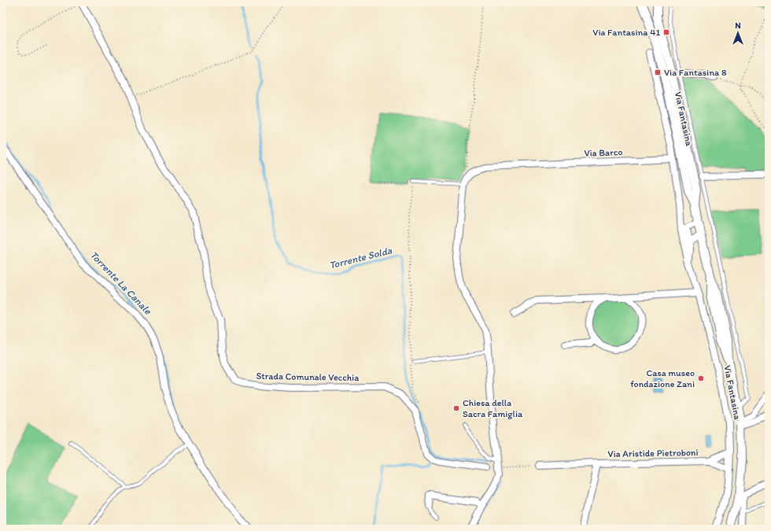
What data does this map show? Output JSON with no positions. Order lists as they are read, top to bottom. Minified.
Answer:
{"streets":{"street":["Via Fantasina","Via Barco","Strada Comunale Vecchia","Via Aristide Pietroboni"]},"crossings":[["Via Fantasina","Via Aristide Pietroboni"]],"water":["Torrente Solda","Torrente La Canale"],"places":{"transit":["Via Fantasina 41","Via Fantasina 8"],"other":["Casa museo fondazione Zani","Chiesa della Sacra Famiglia"]},"north":"top"}
